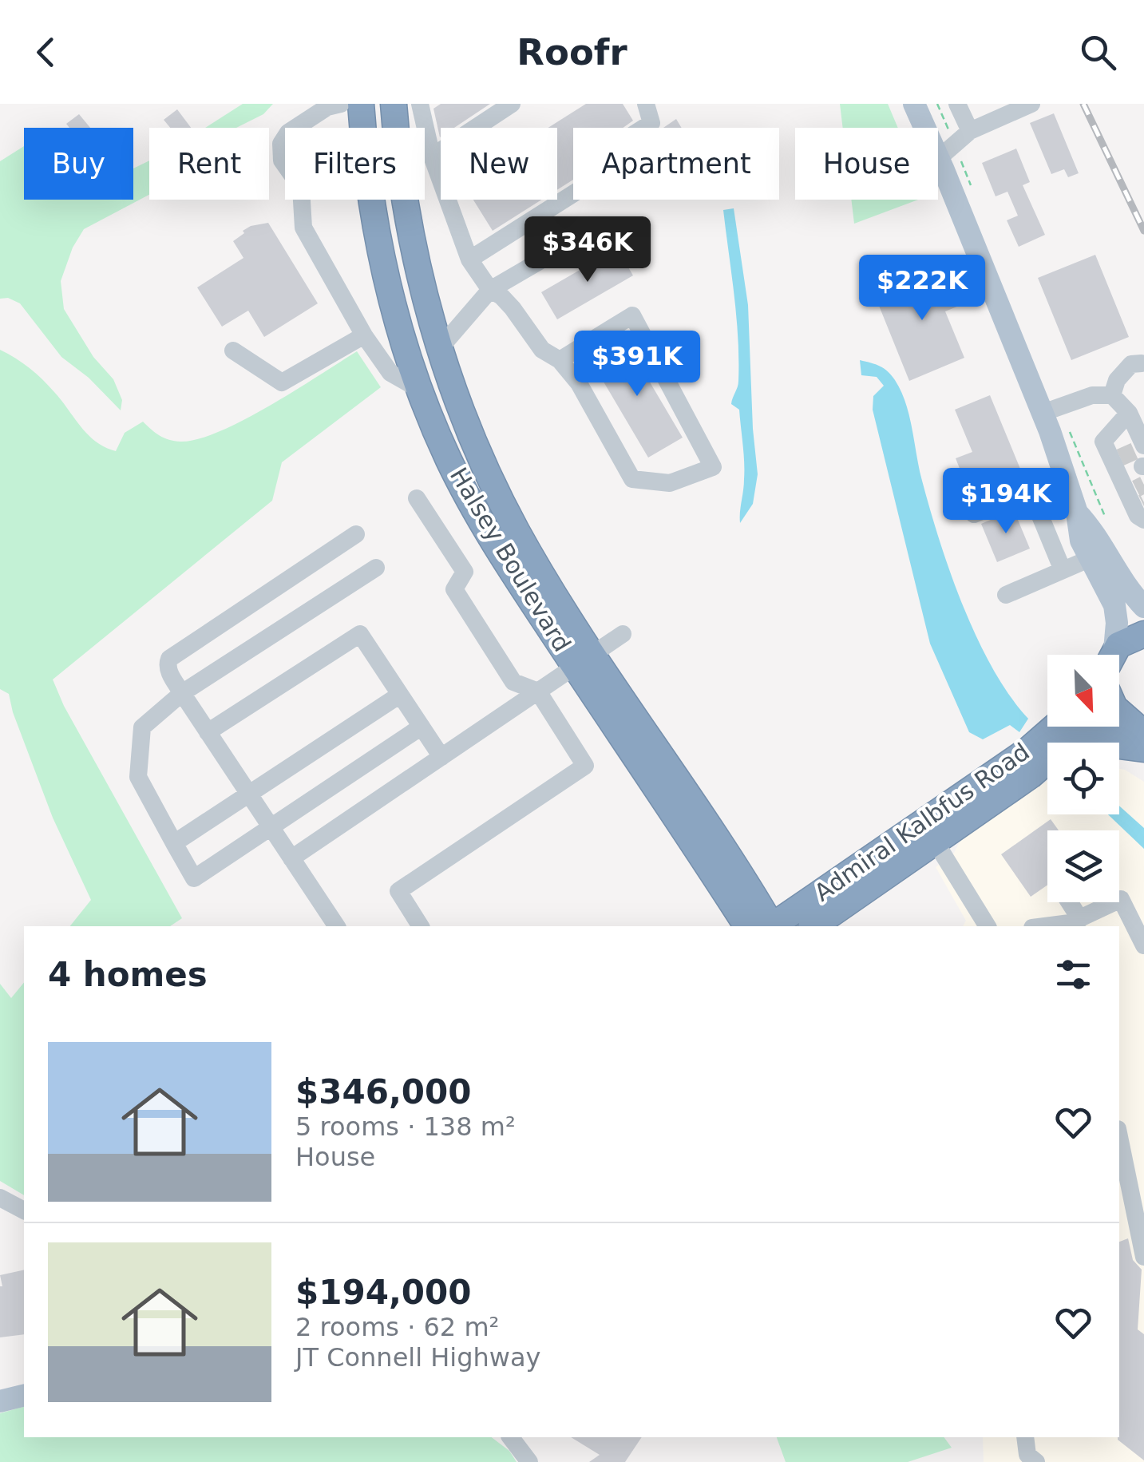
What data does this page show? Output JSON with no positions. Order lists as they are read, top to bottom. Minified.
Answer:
{"streets":{"highway":["Halsey Boulevard","Admiral Kalbfus Road"]},"north":"bottom right","page":{"header":"Roofr","chip":["Buy","Rent","Filters","New","Apartment","House"],"price":["$346K","$222K","$391K","$194K"],"heading":"4 homes","list":[{"name":"$346,000","note":"5 rooms · 138 m² · House"},{"name":"$194,000","note":"2 rooms · 62 m² · JT Connell Highway"}]}}
